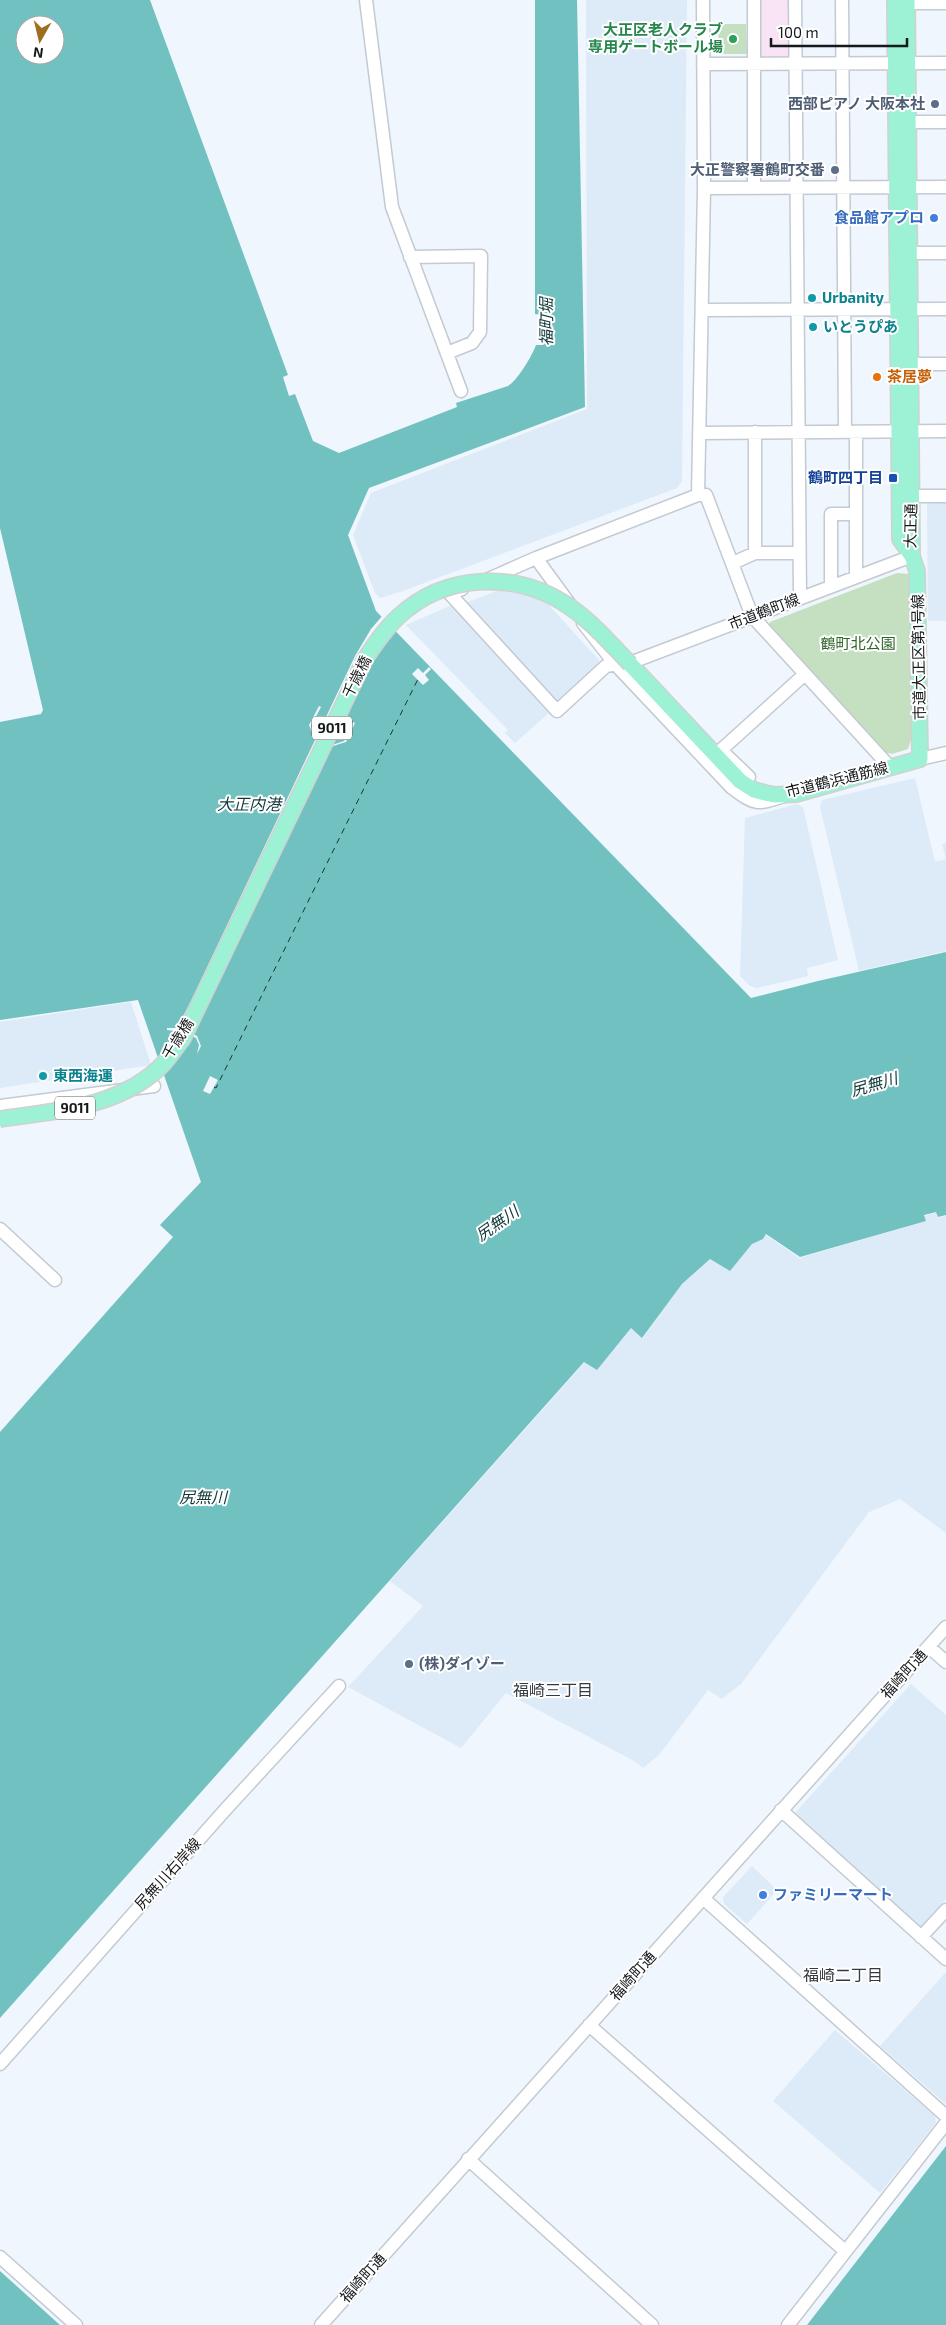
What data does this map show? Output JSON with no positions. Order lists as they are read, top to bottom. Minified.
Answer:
{"streets":{"main road":["大正通","市道大正区第1号線","千歳橋","9011","市道鶴浜通筋線"],"street":["市道鶴町線","福崎町通","尻無川右岸線"]},"crossings":[["大正通","市道鶴町線"],["大正通","市道大正区第1号線"],["市道鶴町線","市道大正区第1号線"],["市道大正区第1号線","市道鶴浜通筋線"],["千歳橋","市道鶴浜通筋線"]],"districts":["福崎三丁目","福崎二丁目"],"water":["福町堀","大正内港","尻無川"],"parks":["鶴町北公園"],"places":{"other":["大正区老人クラブ 専用ゲートボール場","西部ピアノ 大阪本社","大正警察署鶴町交番","食品館アプロ","Urbanity","いとうぴあ","茶居夢","東西海運","(株)ダイゾー","ファミリーマート"],"transit":["鶴町四丁目"]},"scale_bar":"100 m","north":"bottom"}
